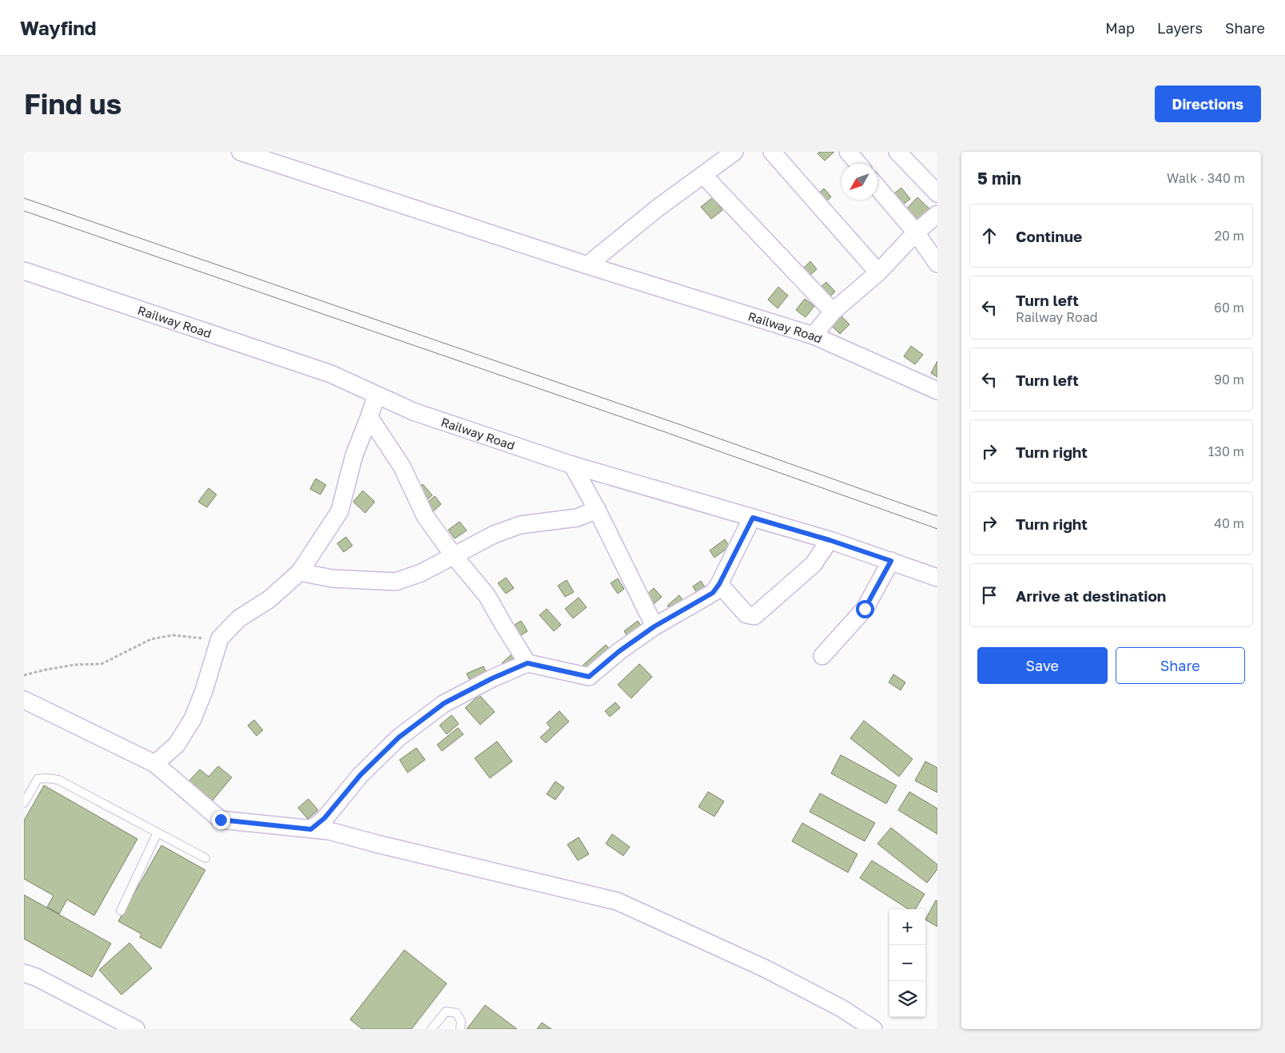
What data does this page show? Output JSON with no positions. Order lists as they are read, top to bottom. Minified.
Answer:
{"streets":{"street":["Railway Road"]},"north":"bottom left","page":{"header":"Wayfind","nav":["Map","Layers","Share"],"buttons":["Directions",["Save","Share"]],"title":"Find us","heading":["5 min","Walk · 340 m"],"list":[["Continue","20 m"],["Turn left","Railway Road","60 m"],["Turn left","90 m"],["Turn right","130 m"],["Turn right","40 m"],"Arrive at destination"],"map_buttons":["+","−"]}}
